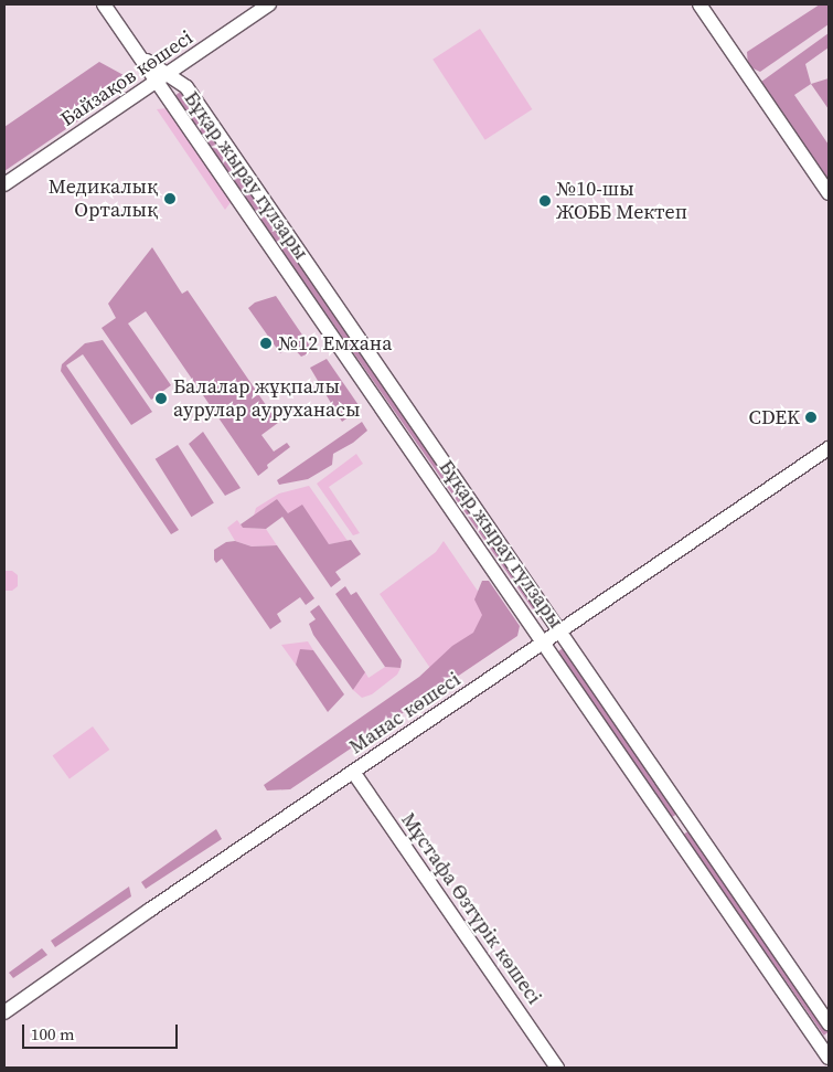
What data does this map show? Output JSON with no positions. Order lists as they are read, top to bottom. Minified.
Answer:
{"streets":{"street":["Байзақов көшесі","Бұқар жырау гүлзары","Манас көшесі","Мұстафа Өзтүрік көшесі"]},"crossings":[["Байзақов көшесі","Бұқар жырау гүлзары"],["Бұқар жырау гүлзары","Манас көшесі"],["Манас көшесі","Мұстафа Өзтүрік көшесі"]],"places":["Медикалық Орталық","№10-шы ЖОББ Мектеп","№12 Емхана","Балалар жұқпалы аурулар ауруханасы","CDEK"],"scale_bar":"100 m"}
